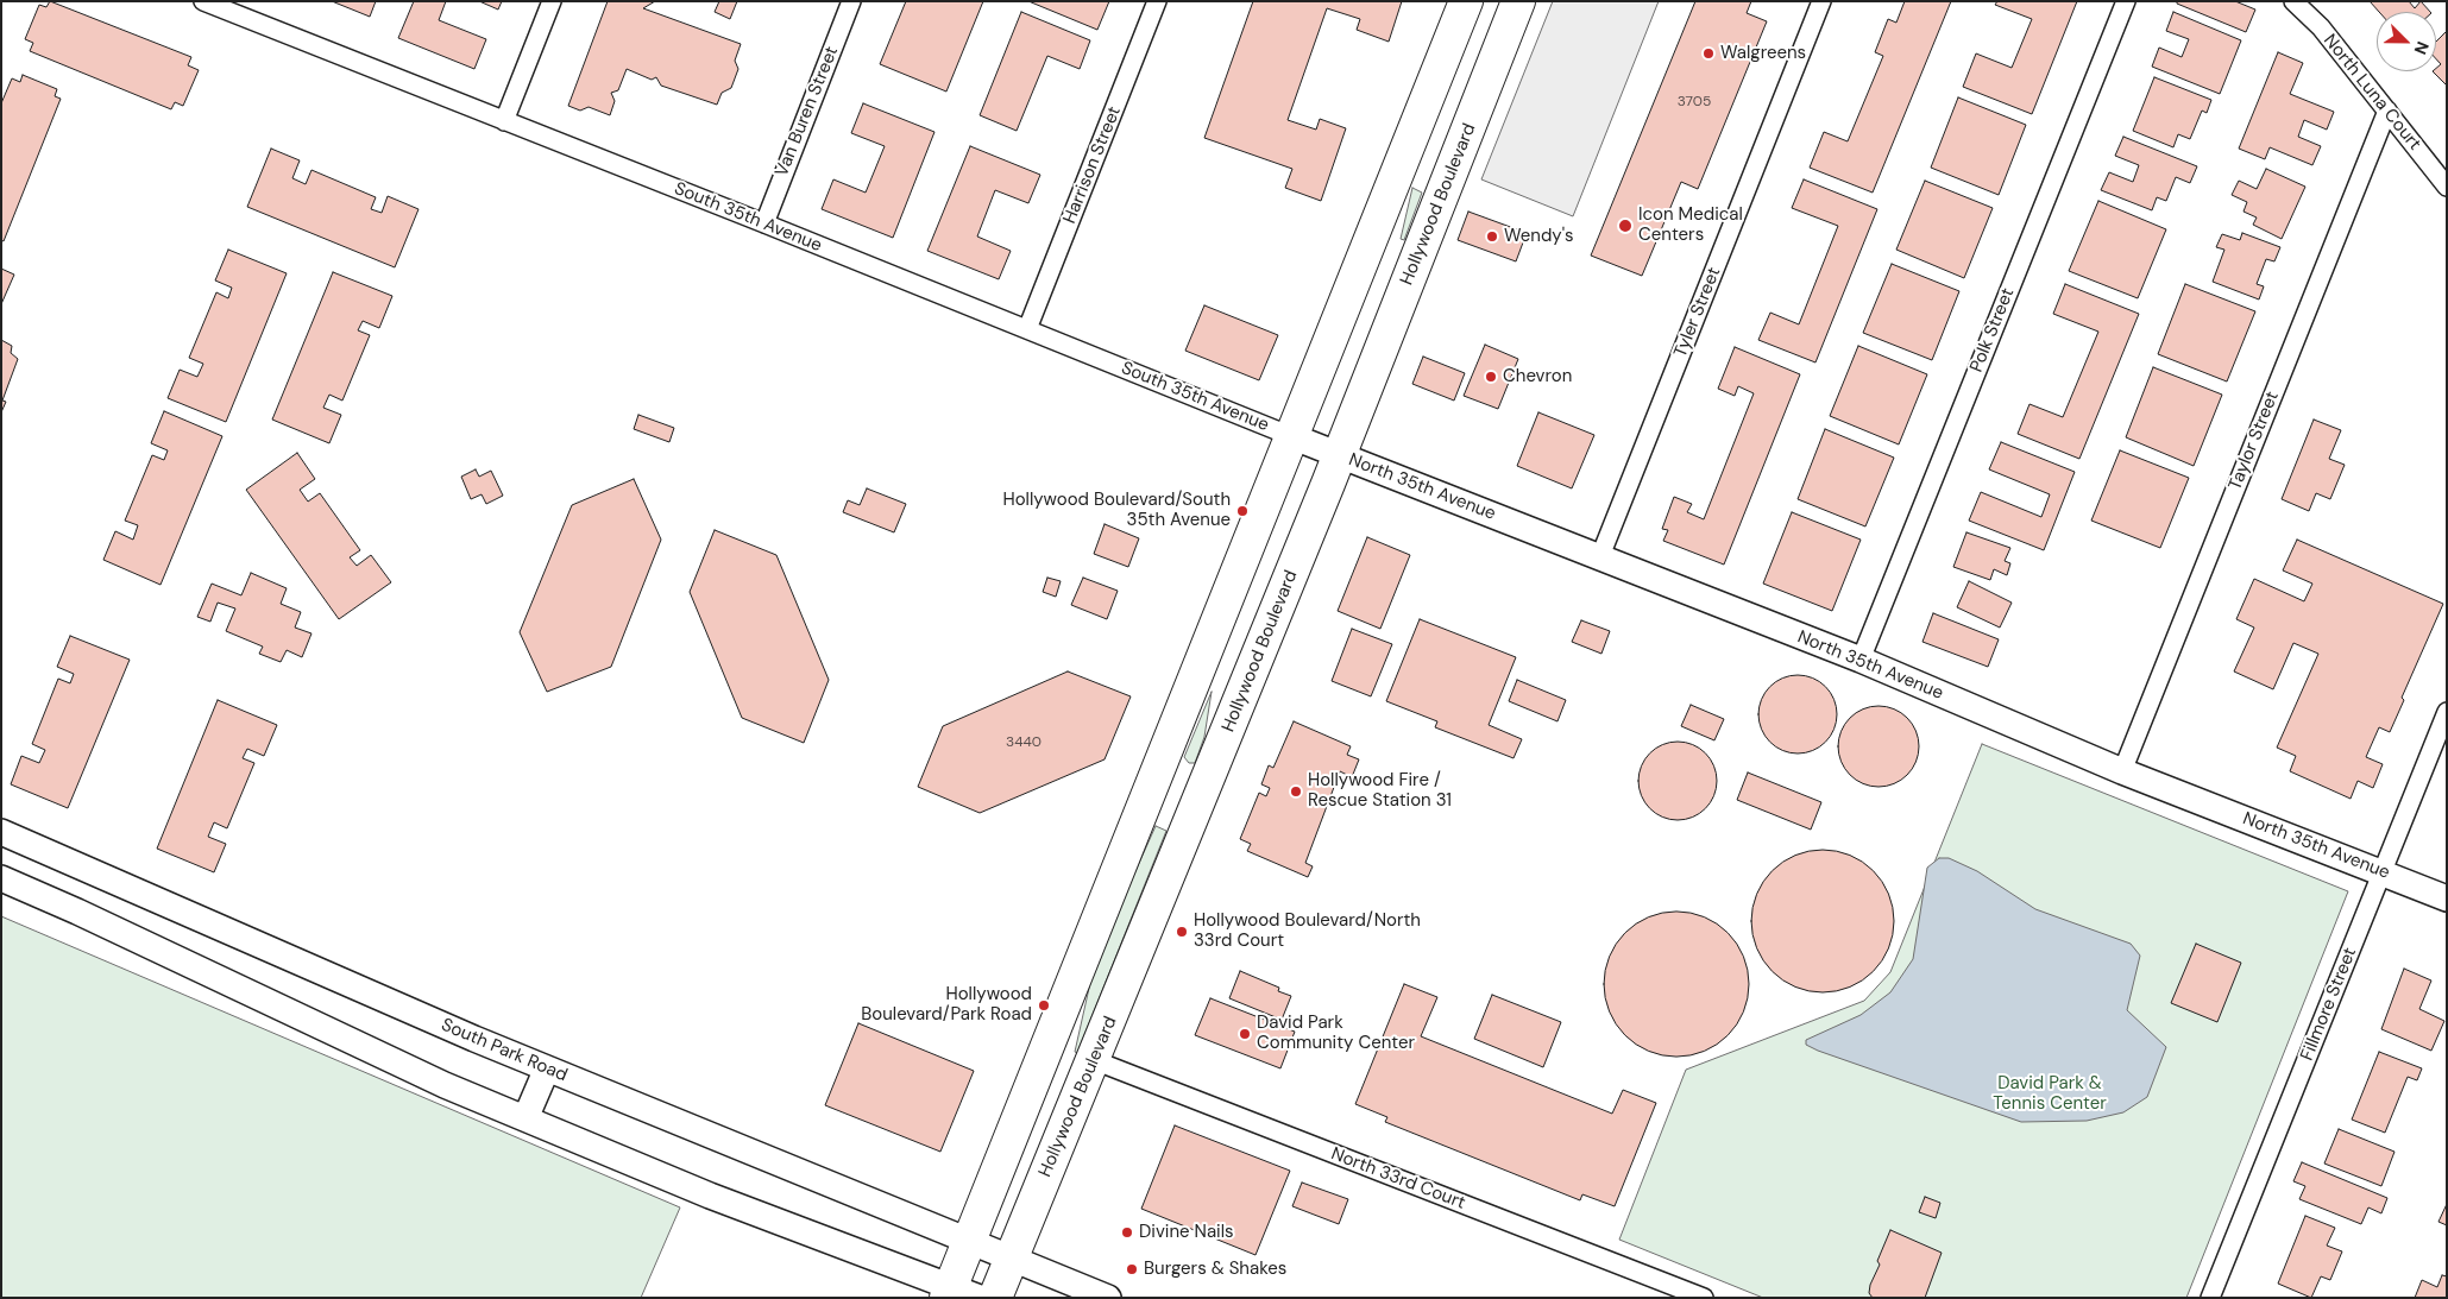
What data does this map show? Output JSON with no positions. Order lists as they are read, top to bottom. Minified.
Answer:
{"streets":{"highway":["Hollywood Boulevard"],"street":["North Luna Court","Van Buren Street","Harrison Street","South 35th Avenue","Tyler Street","Polk Street","Taylor Street","North 35th Avenue","Fillmore Street","South Park Road","North 33rd Court"]},"crossings":[["North Luna Court","Taylor Street"],["Van Buren Street","South 35th Avenue"],["Harrison Street","South 35th Avenue"],["Hollywood Boulevard","North 35th Avenue"],["Hollywood Boulevard","South Park Road"],["Hollywood Boulevard","North 33rd Court"],["South 35th Avenue","North 35th Avenue"],["Tyler Street","North 35th Avenue"],["Polk Street","North 35th Avenue"],["Taylor Street","North 35th Avenue"],["North 35th Avenue","Fillmore Street"]],"parks":["David Park & Tennis Center"],"places":["Walgreens","Icon Medical Centers","Wendy's","Chevron","Hollywood Boulevard/South 35th Avenue","Hollywood Fire / Rescue Station 31","Hollywood Boulevard/North 33rd Court","Hollywood Boulevard/Park Road","David Park Community Center","Divine Nails","Burgers & Shakes"],"house_numbers":["3705","3440"],"north":"bottom right"}
